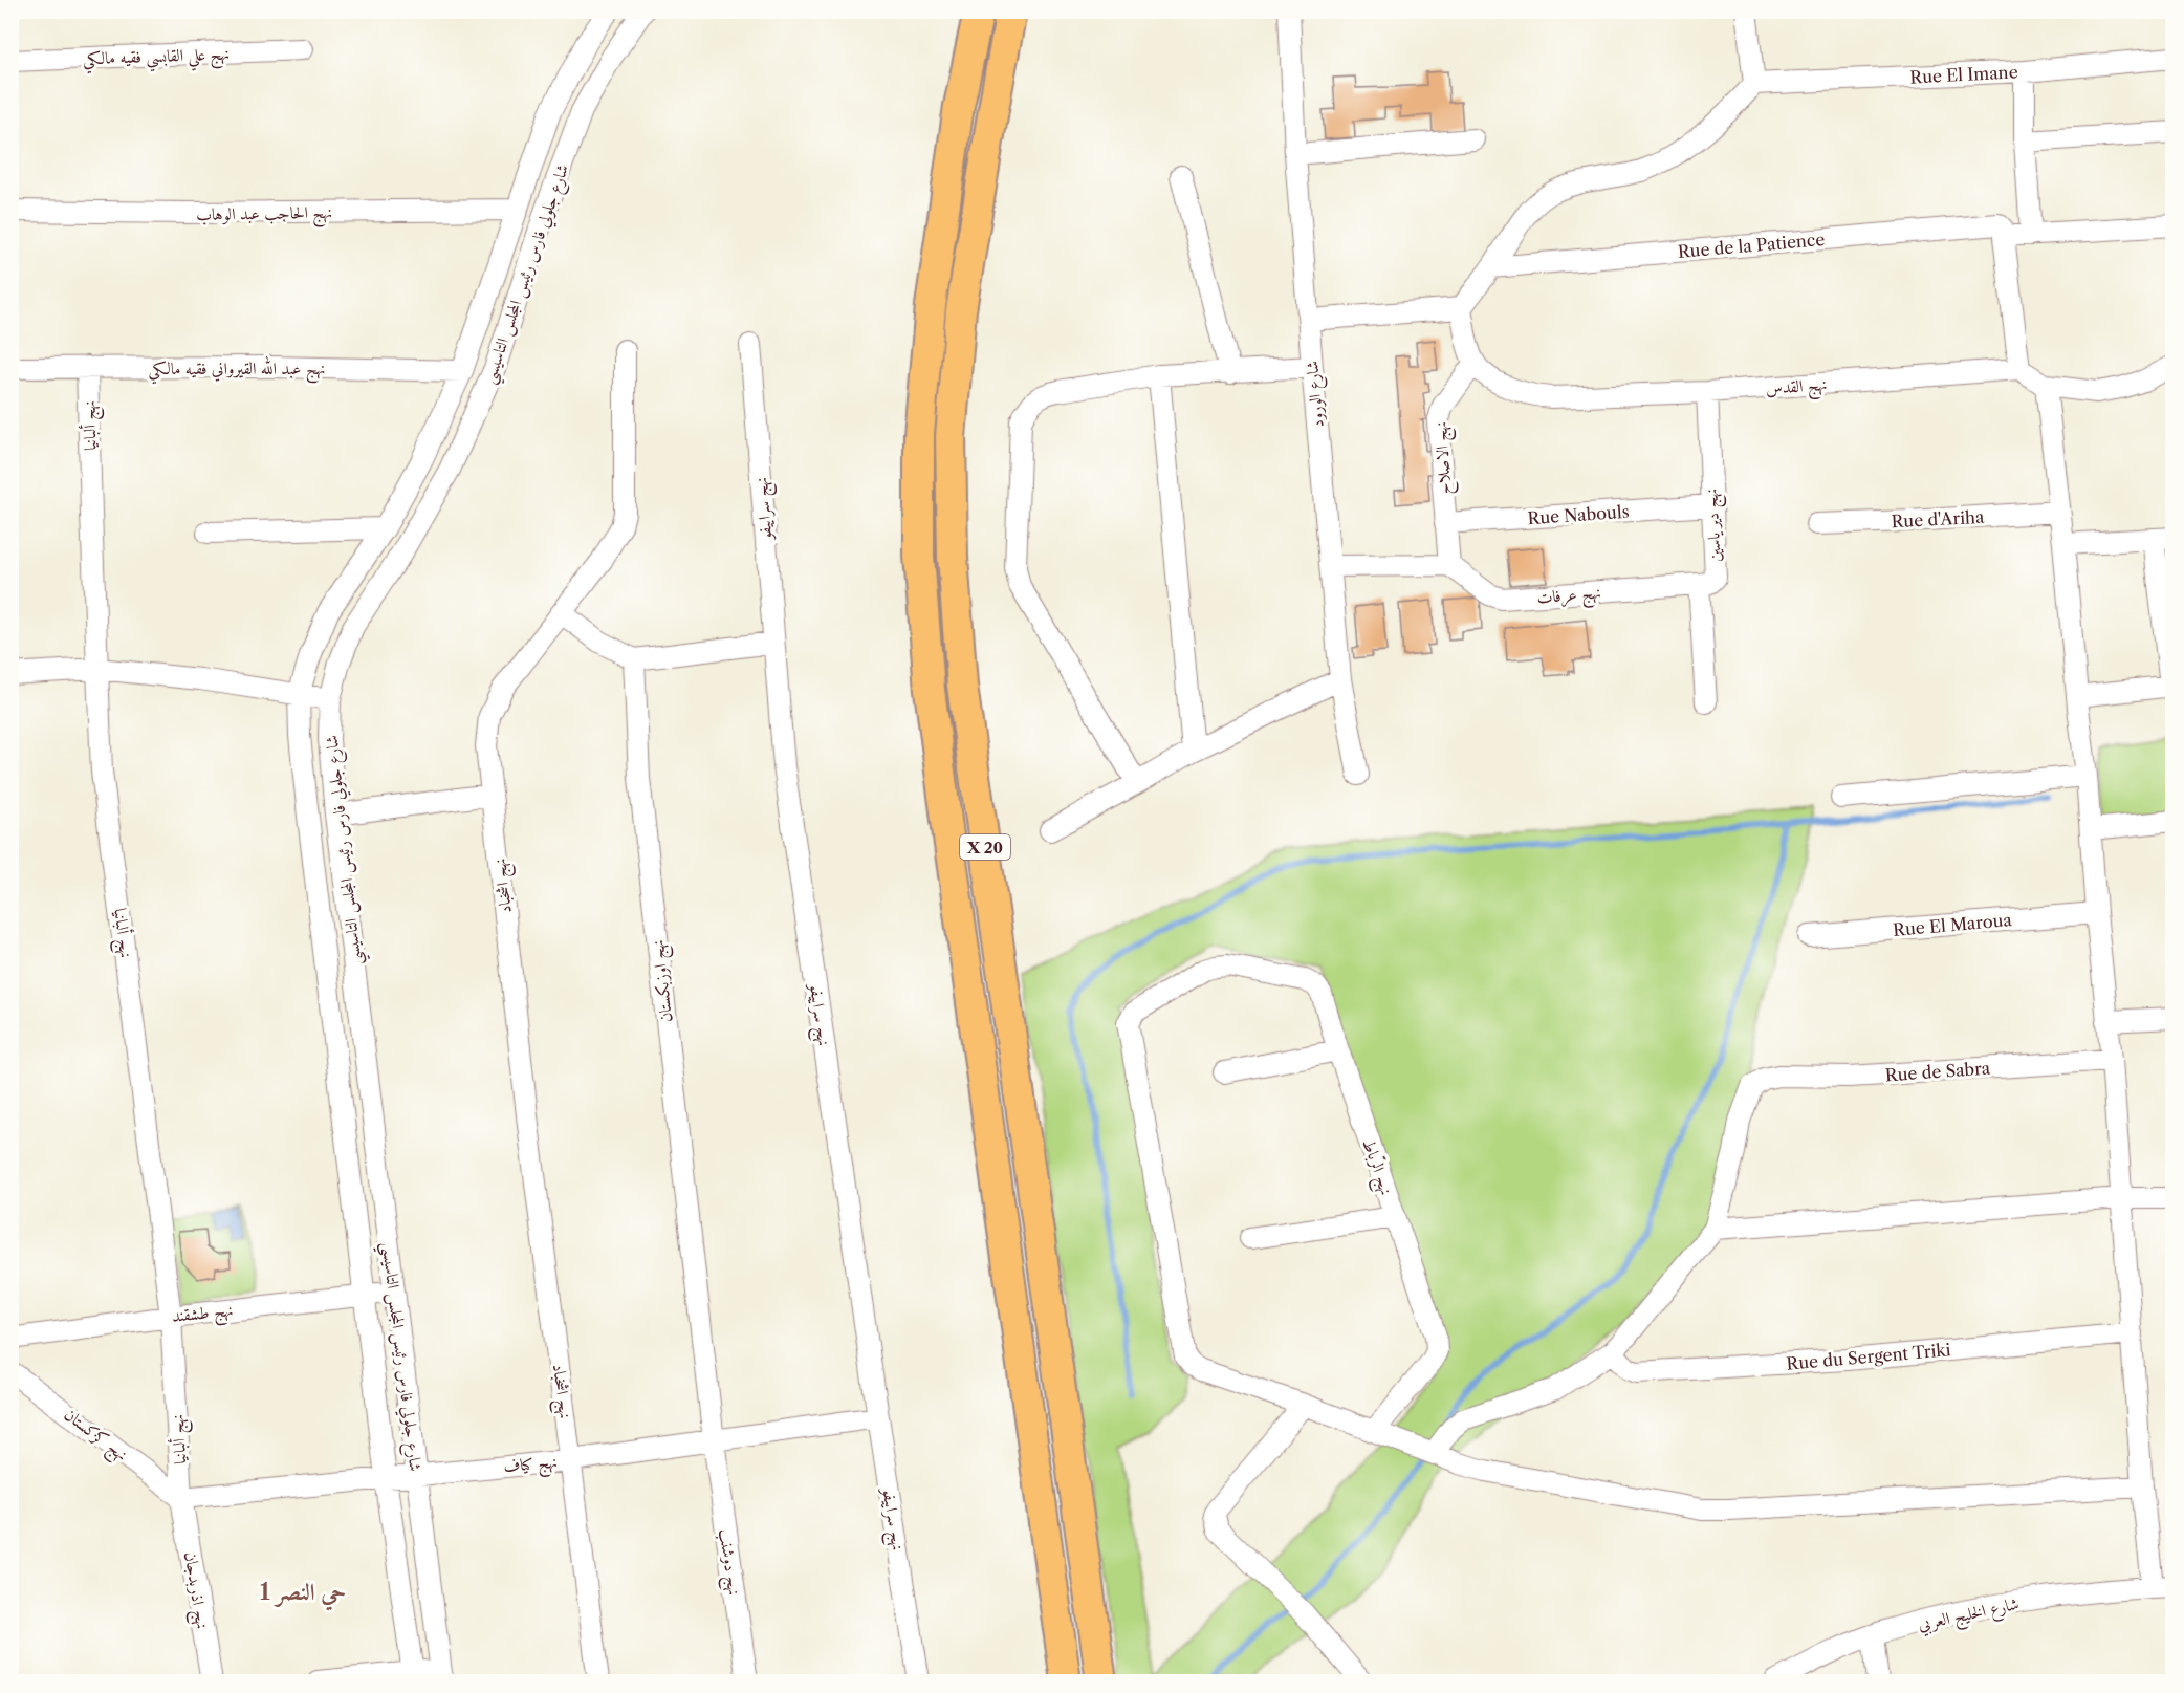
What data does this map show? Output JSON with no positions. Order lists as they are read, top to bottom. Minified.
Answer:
{"streets":{"highway":["X 20"],"street":["نهج علي القابسي فقيه مالكي","Rue El Imane","نهج الحاجب عبد الوهاب","Rue de la Patience","شارع جلولي فارس رئيس المجلس التاسيسي","نهج عبد الله القيرواني فقيه مالكي","نهج القدس","شارع الورود","نهج ألبانيا","نهج الاصلاح","نهج سراييفو","Rue Nabouls","Rue d'Ariha","نهج دير ياسين","نهج عرفات","نهج اشخباد","Rue El Maroua","نهج اوزبكستان","Rue de Sabra","نهج الرّباط","نهج طشقند","Rue du Sergent Triki","نهج كزكستان","نهج كياف","نهج دوشنب","نهج اذربدجان","شارع الخليج العربي"]},"crossings":[["نهج الحاجب عبد الوهاب","شارع جلولي فارس رئيس المجلس التاسيسي"],["شارع جلولي فارس رئيس المجلس التاسيسي","نهج عبد الله القيرواني فقيه مالكي"],["شارع جلولي فارس رئيس المجلس التاسيسي","نهج طشقند"],["شارع جلولي فارس رئيس المجلس التاسيسي","نهج كياف"],["نهج عبد الله القيرواني فقيه مالكي","نهج ألبانيا"],["نهج القدس","نهج الاصلاح"],["نهج القدس","نهج دير ياسين"],["نهج ألبانيا","نهج طشقند"],["نهج ألبانيا","نهج كزكستان"],["نهج ألبانيا","نهج كياف"],["نهج ألبانيا","نهج اذربدجان"],["نهج الاصلاح","Rue Nabouls"],["نهج الاصلاح","نهج عرفات"],["نهج سراييفو","نهج كياف"],["Rue Nabouls","نهج دير ياسين"],["نهج دير ياسين","نهج عرفات"],["نهج اشخباد","نهج كياف"],["نهج اوزبكستان","نهج كياف"],["نهج اوزبكستان","نهج دوشنب"],["نهج كزكستان","نهج كياف"],["نهج كزكستان","نهج اذربدجان"],["نهج كياف","نهج دوشنب"],["نهج كياف","نهج اذربدجان"]],"districts":["حي النصر 1"]}
